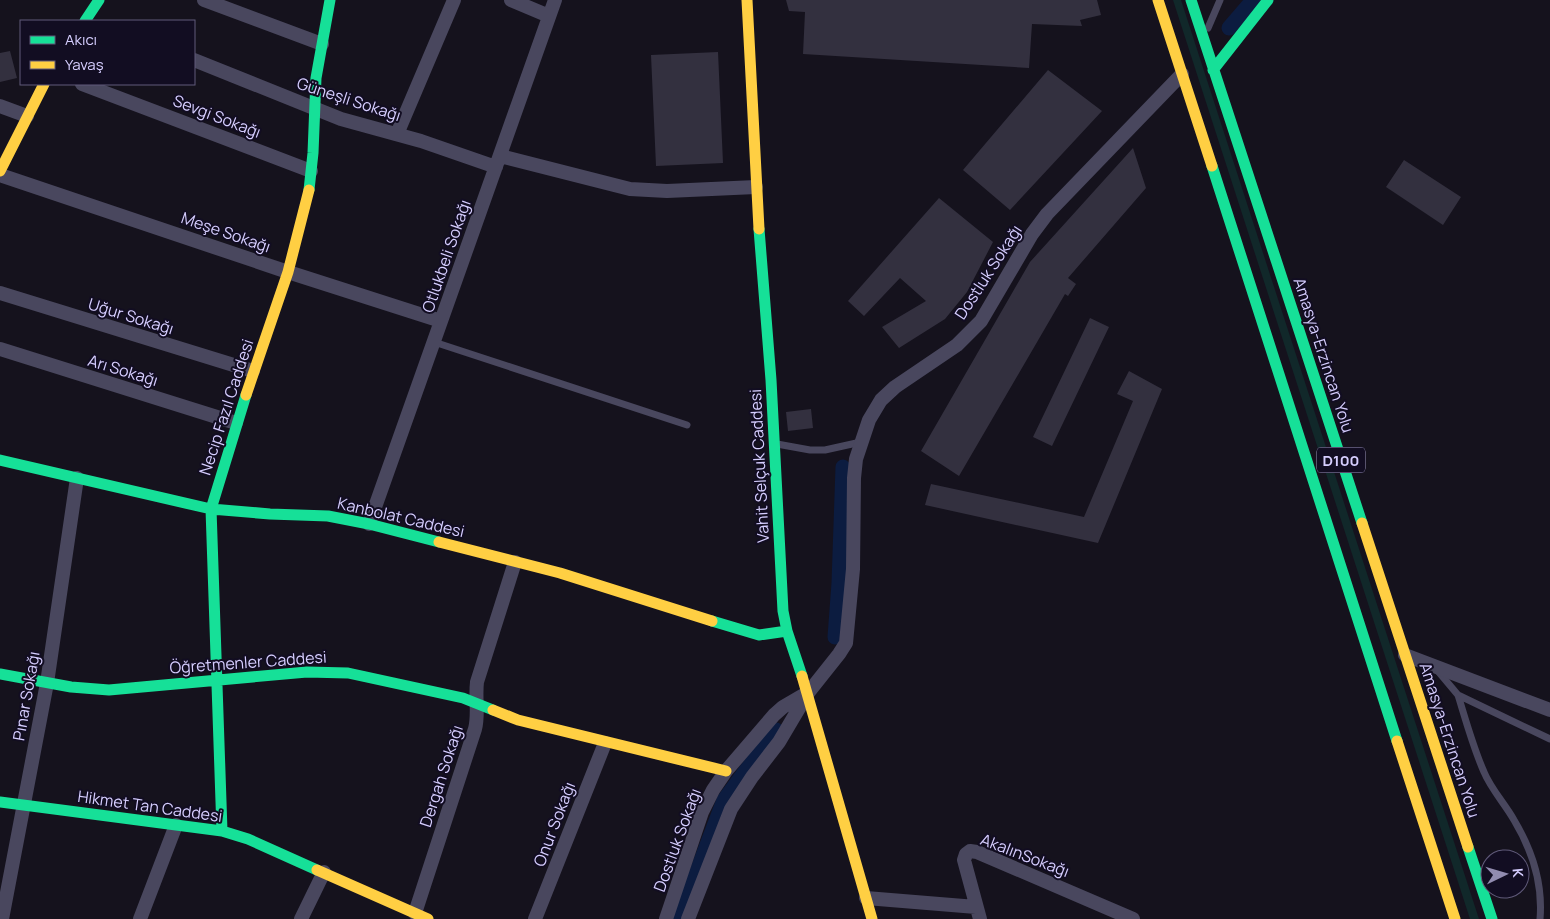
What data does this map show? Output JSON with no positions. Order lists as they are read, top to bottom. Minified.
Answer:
{"streets":{"main road":["Amasya-Erzincan Yolu","Necip Fazıl Caddesi","D100","Vahit Selçuk Caddesi","Kanbolat Caddesi","Öğretmenler Caddesi","Hikmet Tan Caddesi"],"street":["Güneşli Sokağı","Sevgi Sokağı","Meşe Sokağı","Otlukbeli Sokağı","Dostluk Sokağı","Uğur Sokağı","Arı Sokağı","Pınar Sokağı","Dergah Sokağı","Onur Sokağı","AkalınSokağı"]},"crossings":[["Güneşli Sokağı","Otlukbeli Sokağı"],["Güneşli Sokağı","Necip Fazıl Caddesi"],["Güneşli Sokağı","Vahit Selçuk Caddesi"],["Sevgi Sokağı","Necip Fazıl Caddesi"],["Meşe Sokağı","Otlukbeli Sokağı"],["Meşe Sokağı","Necip Fazıl Caddesi"],["Otlukbeli Sokağı","Kanbolat Caddesi"],["Dostluk Sokağı","D100"],["Dostluk Sokağı","Vahit Selçuk Caddesi"],["Dostluk Sokağı","Öğretmenler Caddesi"],["Uğur Sokağı","Necip Fazıl Caddesi"],["Arı Sokağı","Necip Fazıl Caddesi"],["Necip Fazıl Caddesi","Kanbolat Caddesi"],["Necip Fazıl Caddesi","Öğretmenler Caddesi"],["Necip Fazıl Caddesi","Hikmet Tan Caddesi"],["Vahit Selçuk Caddesi","Kanbolat Caddesi"],["Kanbolat Caddesi","Pınar Sokağı"],["Kanbolat Caddesi","Dergah Sokağı"],["Öğretmenler Caddesi","Pınar Sokağı"],["Öğretmenler Caddesi","Dergah Sokağı"],["Öğretmenler Caddesi","Onur Sokağı"],["Pınar Sokağı","Hikmet Tan Caddesi"],["Dergah Sokağı","Hikmet Tan Caddesi"]],"legend":["Akıcı","Yavaş"],"north":"right"}
